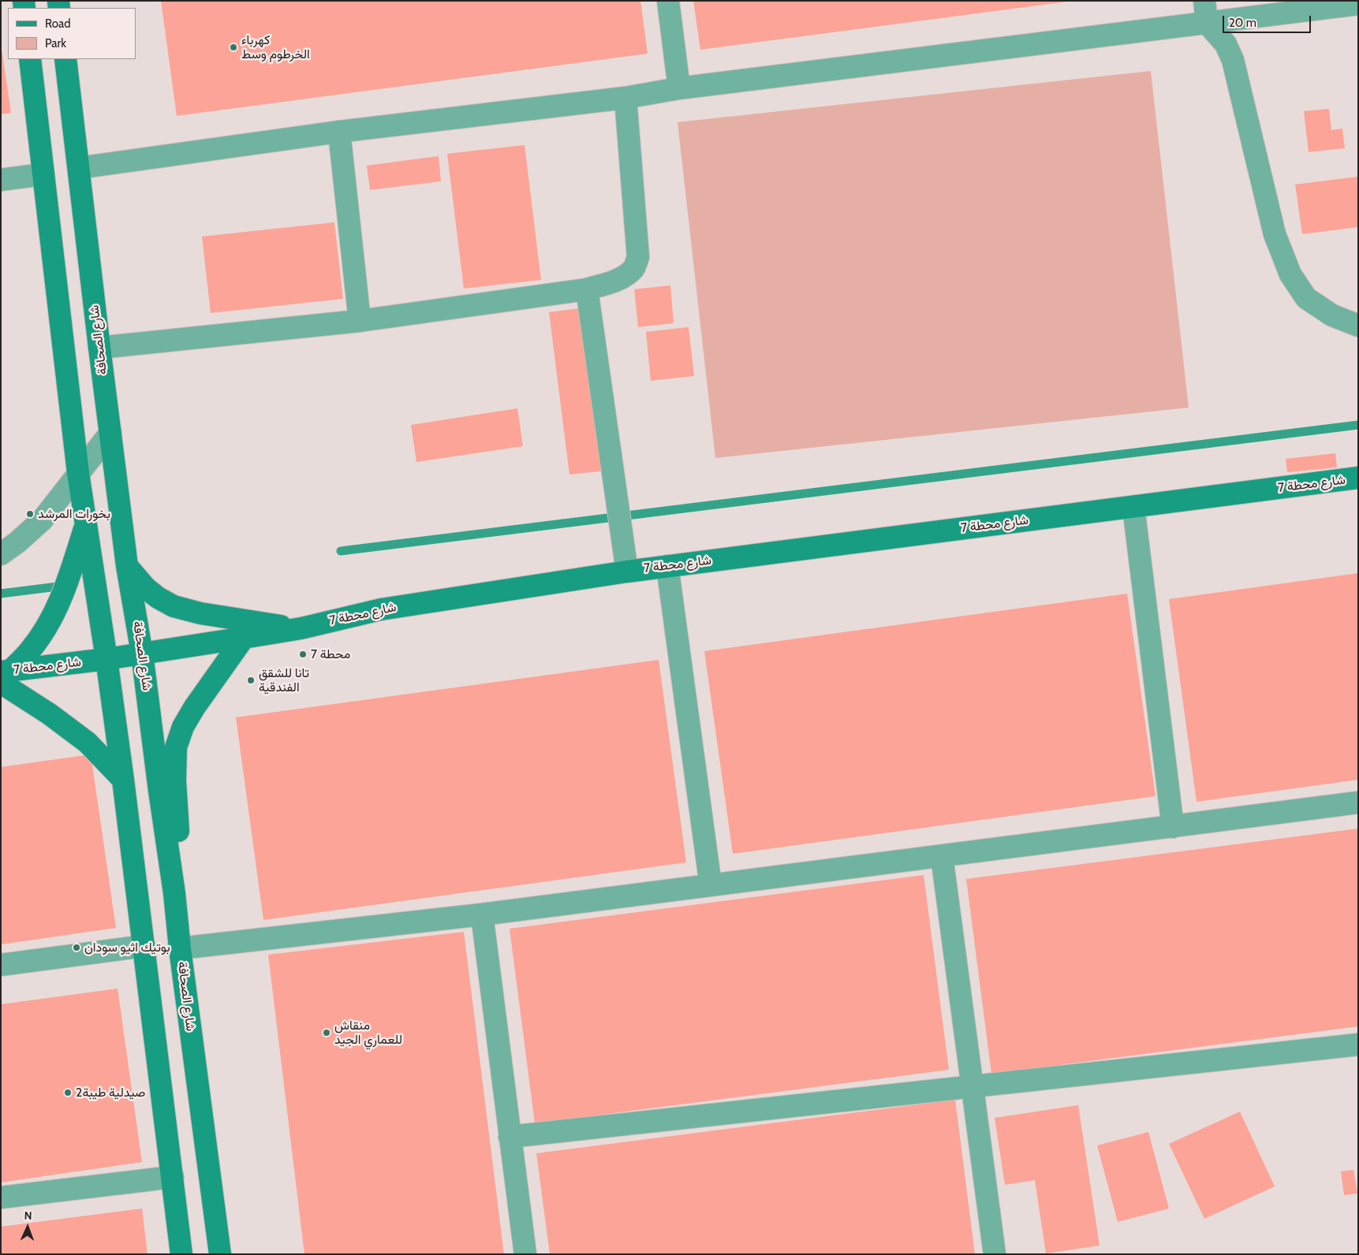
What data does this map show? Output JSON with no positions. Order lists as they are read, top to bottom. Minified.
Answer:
{"streets":{"main road":["شارع الصحافة","شارع محطة 7"]},"crossings":[["شارع الصحافة","شارع محطة 7"]],"places":["كهرباء الخرطوم وسط","بخورات المرشد","محطة 7","تانا للشقق الفندقية","بوتيك اثيو سودان","منقاش للعماري الجيد","صيدلية طيبة2"],"legend":["Road","Park"],"scale_bar":"20 m","north":"top"}
